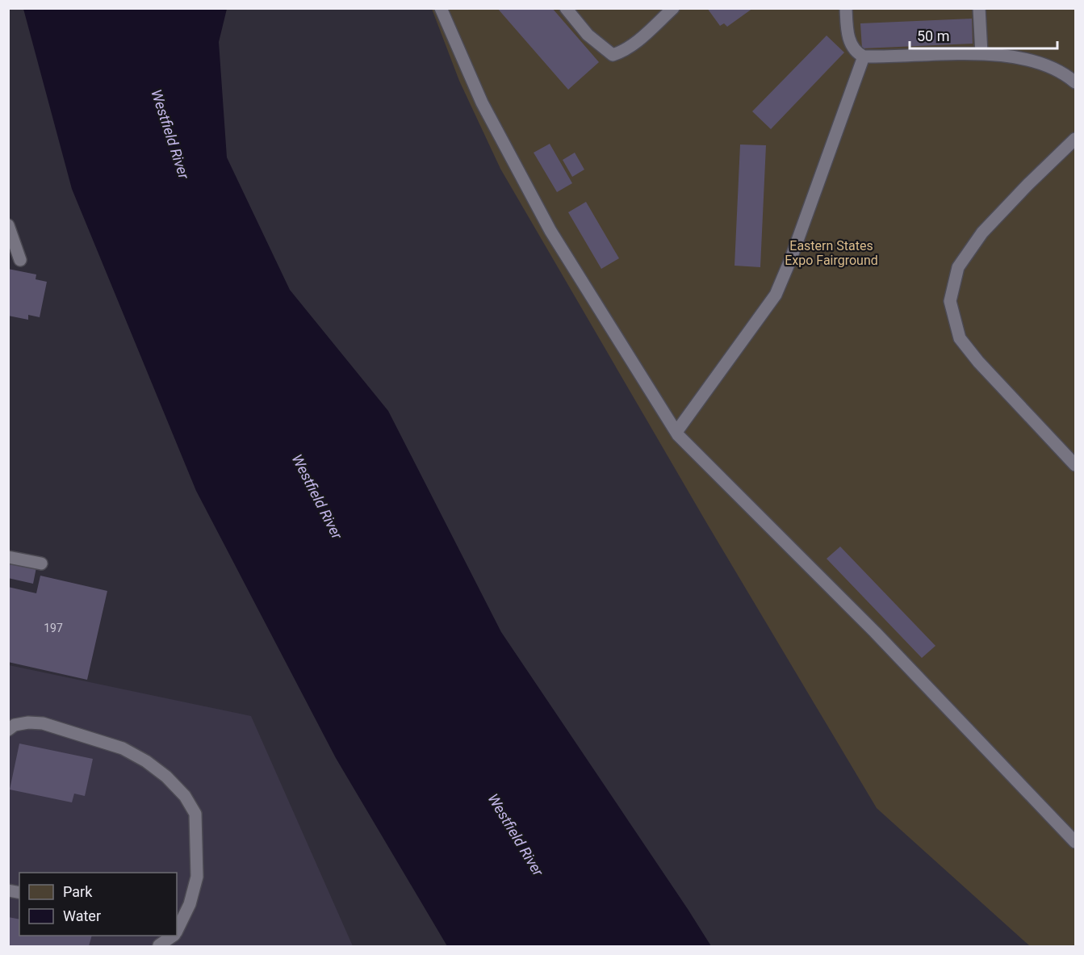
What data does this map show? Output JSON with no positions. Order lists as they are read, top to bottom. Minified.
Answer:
{"water":["Westfield River"],"parks":["Eastern States Expo Fairground"],"house_numbers":["197"],"legend":["Park","Water"],"scale_bar":"50 m"}
